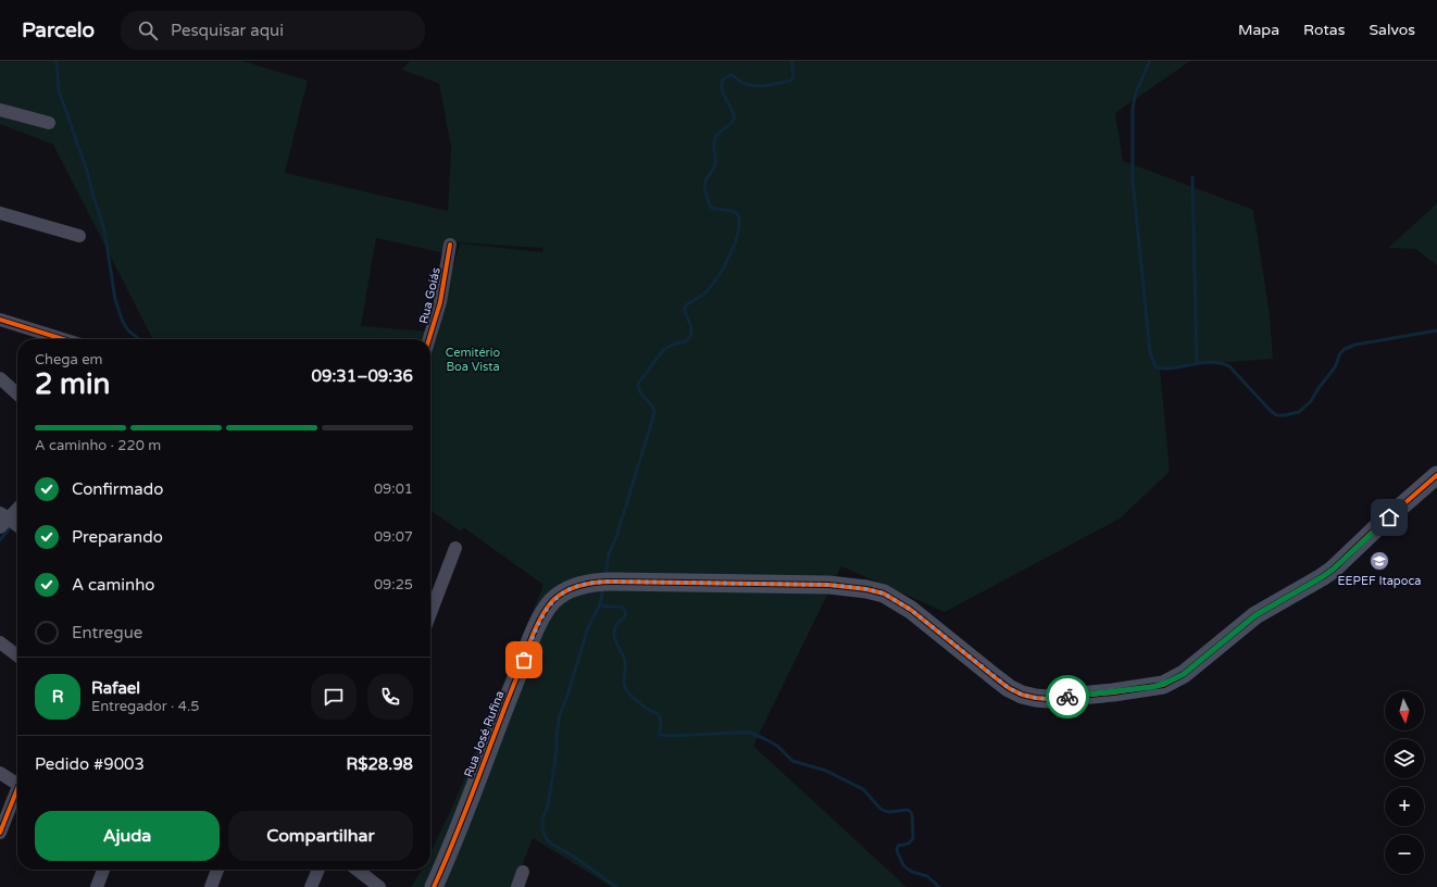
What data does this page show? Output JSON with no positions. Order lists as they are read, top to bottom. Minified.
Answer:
{"streets":{"street":["Rua Goiás","Rua José Rufina"]},"parks":["Cemitério Boa Vista"],"places":{"school or university":["EEPEF Itapoca"]},"north":"bottom","page":{"header":"Parcelo","search":"Pesquisar aqui","nav":["Mapa","Rotas","Salvos"],"heading":["2 min","Chega em","09:31–09:36"],"panel":["Rafael","Entregador · 4.5","Pedido #9003","R$28.98"],"bar":"A caminho · 220 m","list":[["Confirmado","09:01"],["Preparando","09:07"],["A caminho","09:25"],"Entregue"],"round":"R","map_buttons":["+","−"],"buttons":["Ajuda","Compartilhar"]}}
